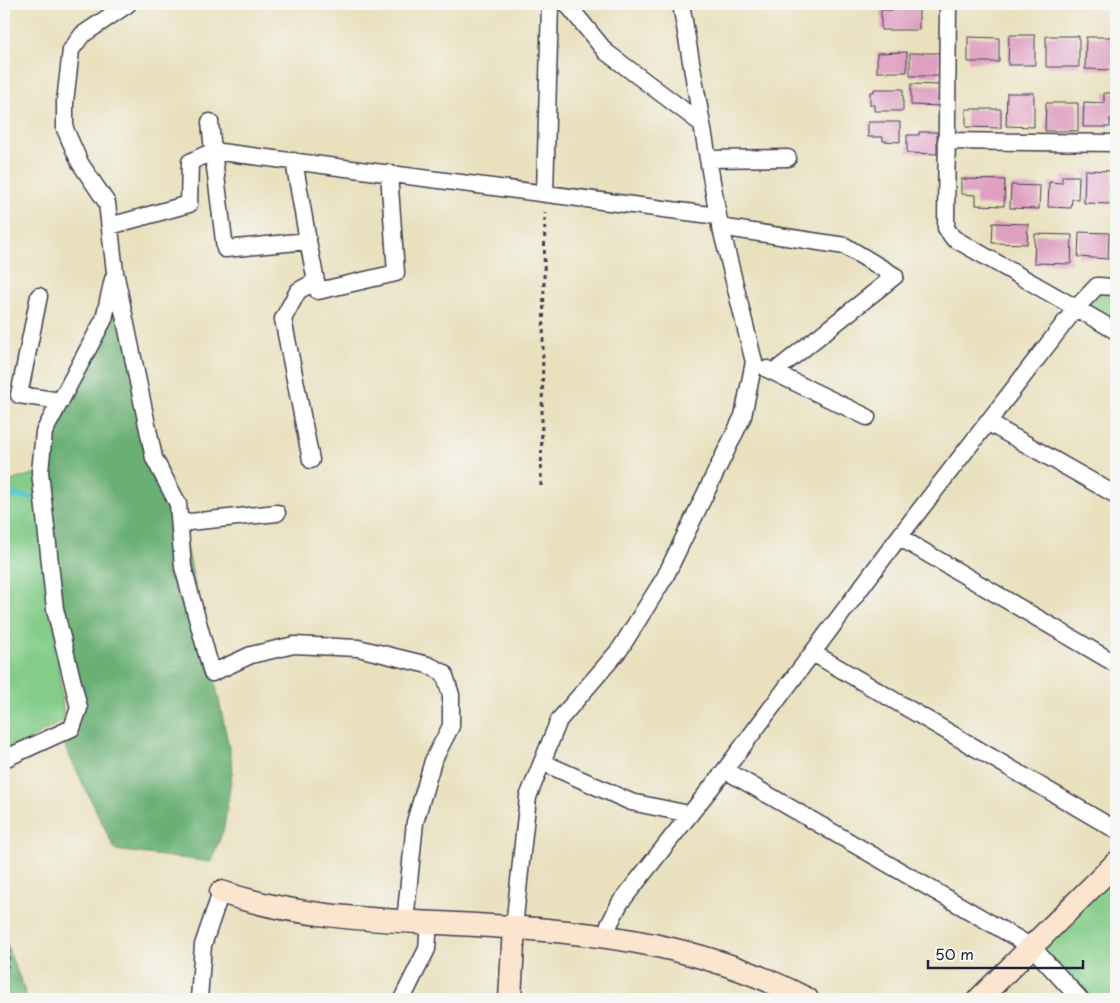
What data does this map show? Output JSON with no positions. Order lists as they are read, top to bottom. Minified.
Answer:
{"scale_bar":"50 m"}
